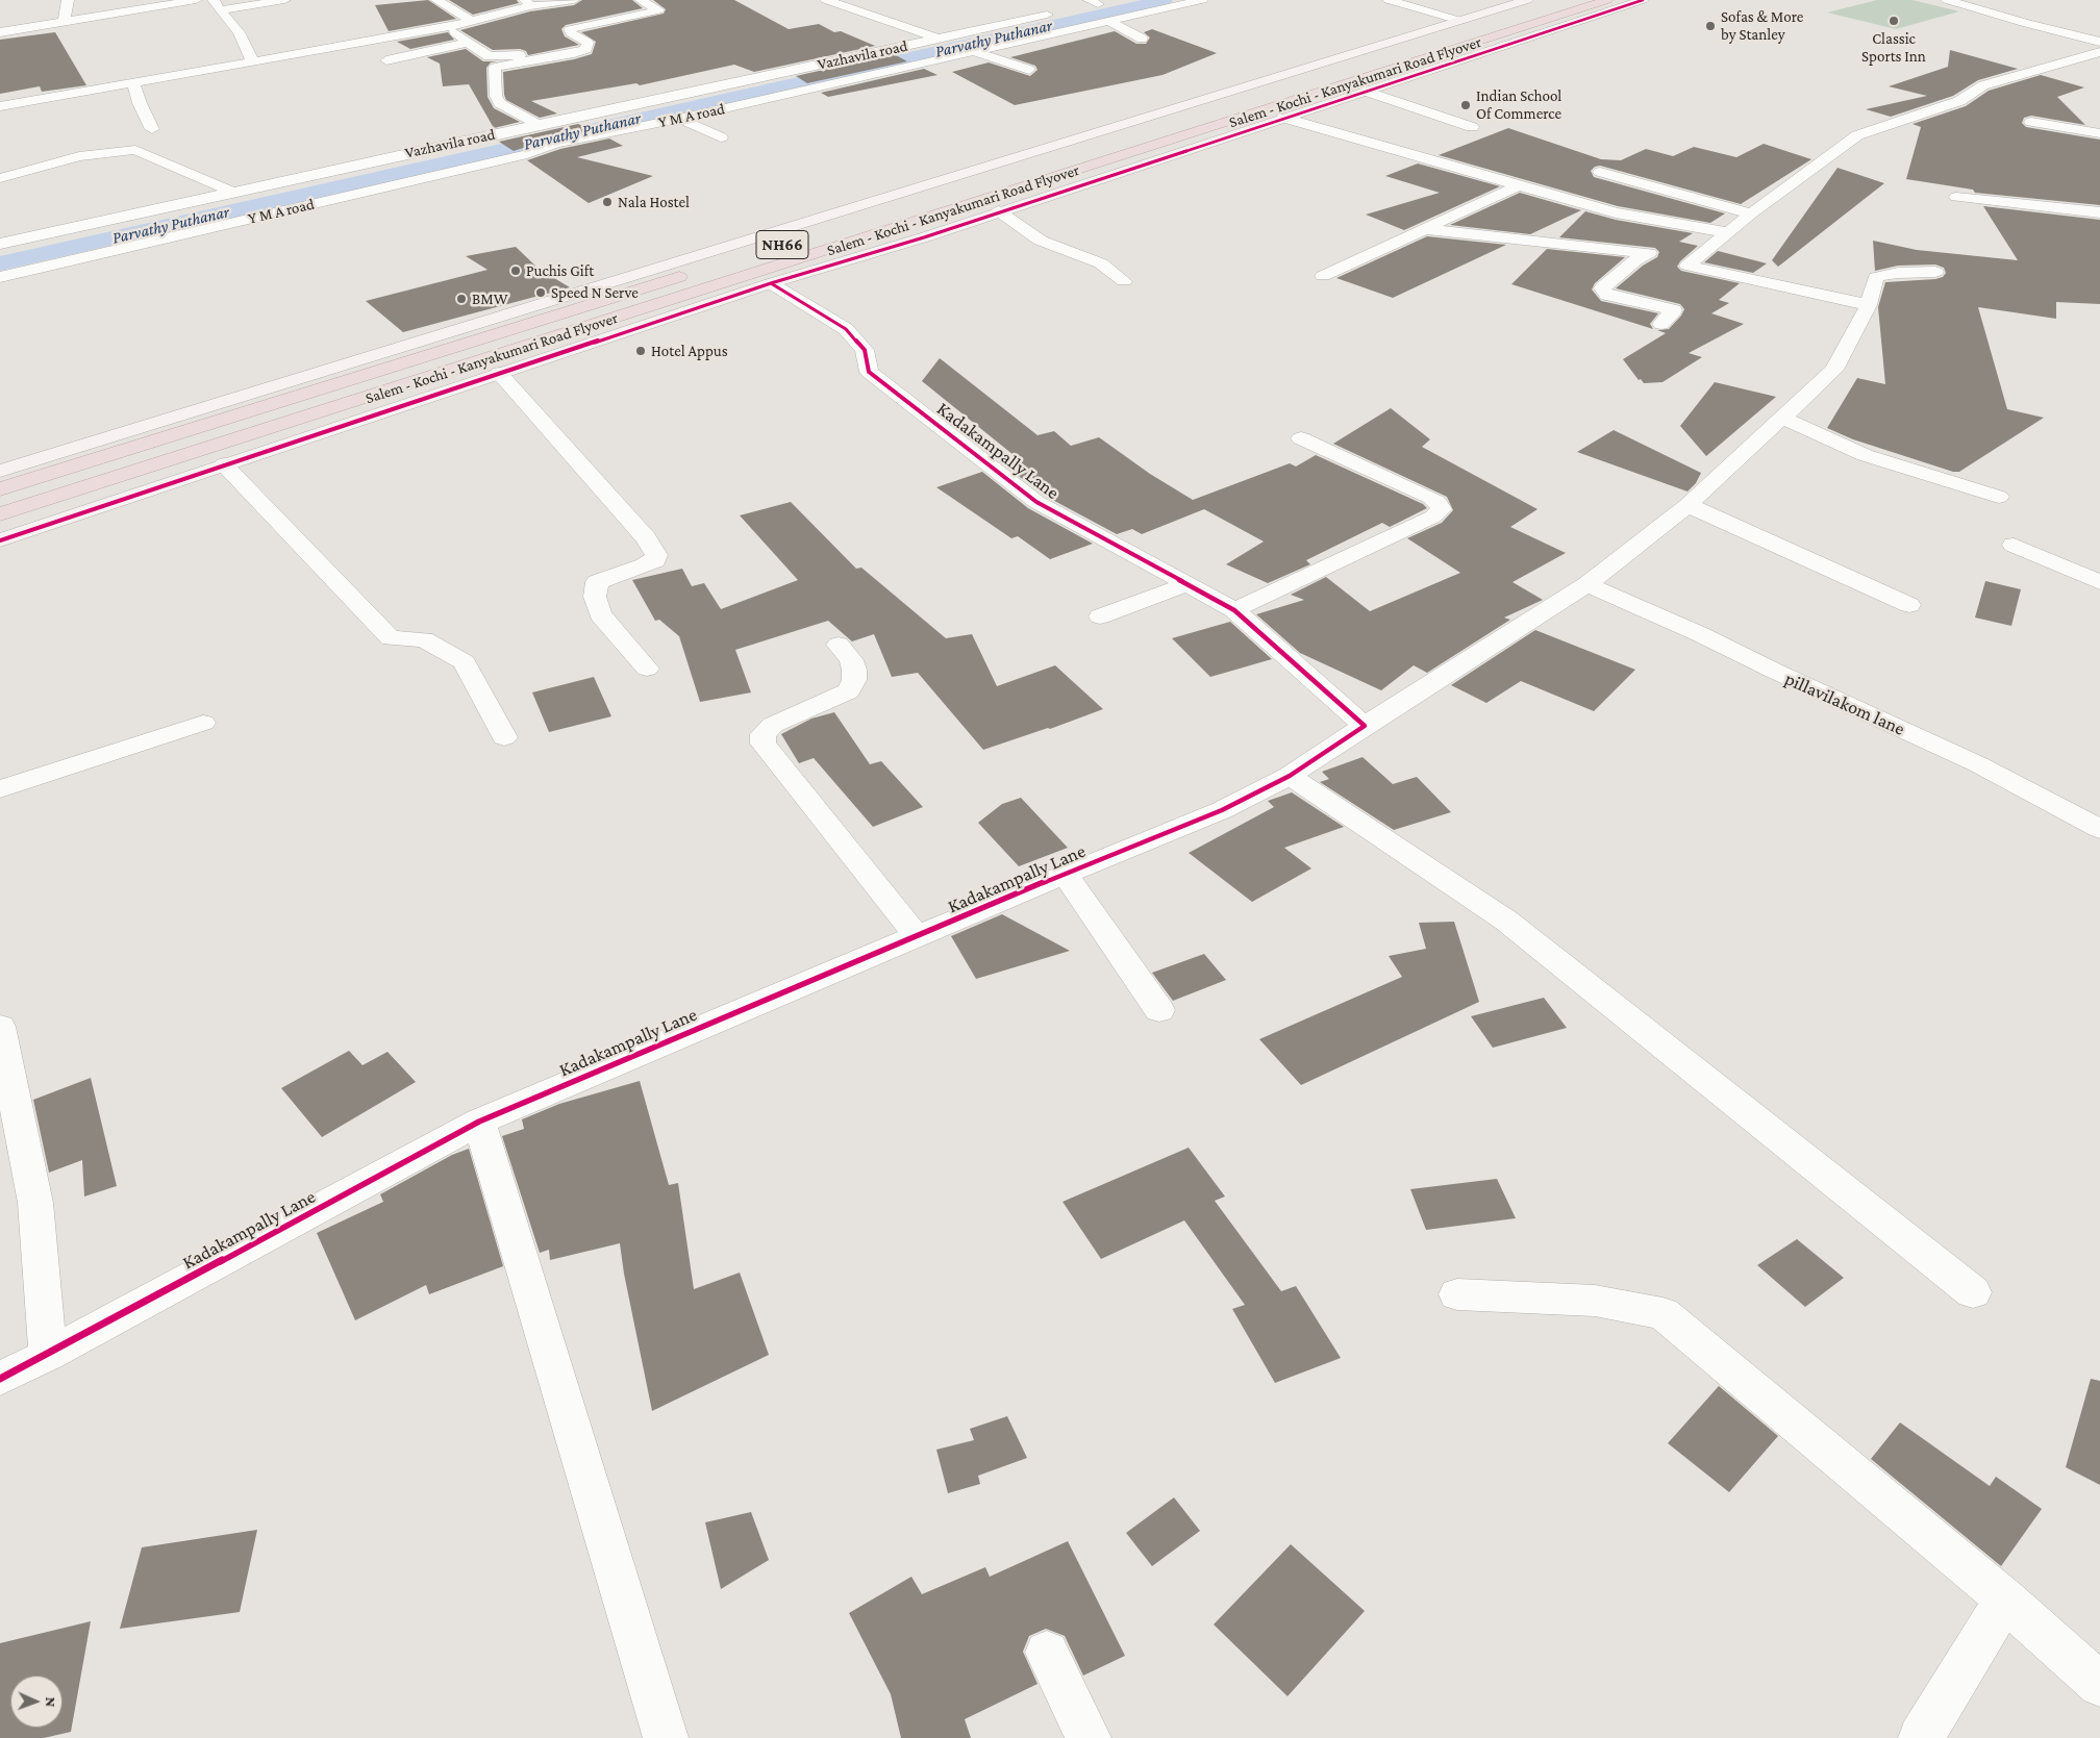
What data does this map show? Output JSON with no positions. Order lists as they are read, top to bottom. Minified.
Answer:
{"streets":{"highway":["Salem - Kochi - Kanyakumari Road Flyover","NH66"],"street":["Vazhavila road","Y M A road","Kadakampally Lane","pillavilakom lane"]},"water":["Parvathy Puthanar"],"places":["Classic Sports Inn","Sofas & More by Stanley","Indian School Of Commerce","Nala Hostel","Puchis Gift","Speed N Serve","BMW","Hotel Appus"],"north":"right"}
